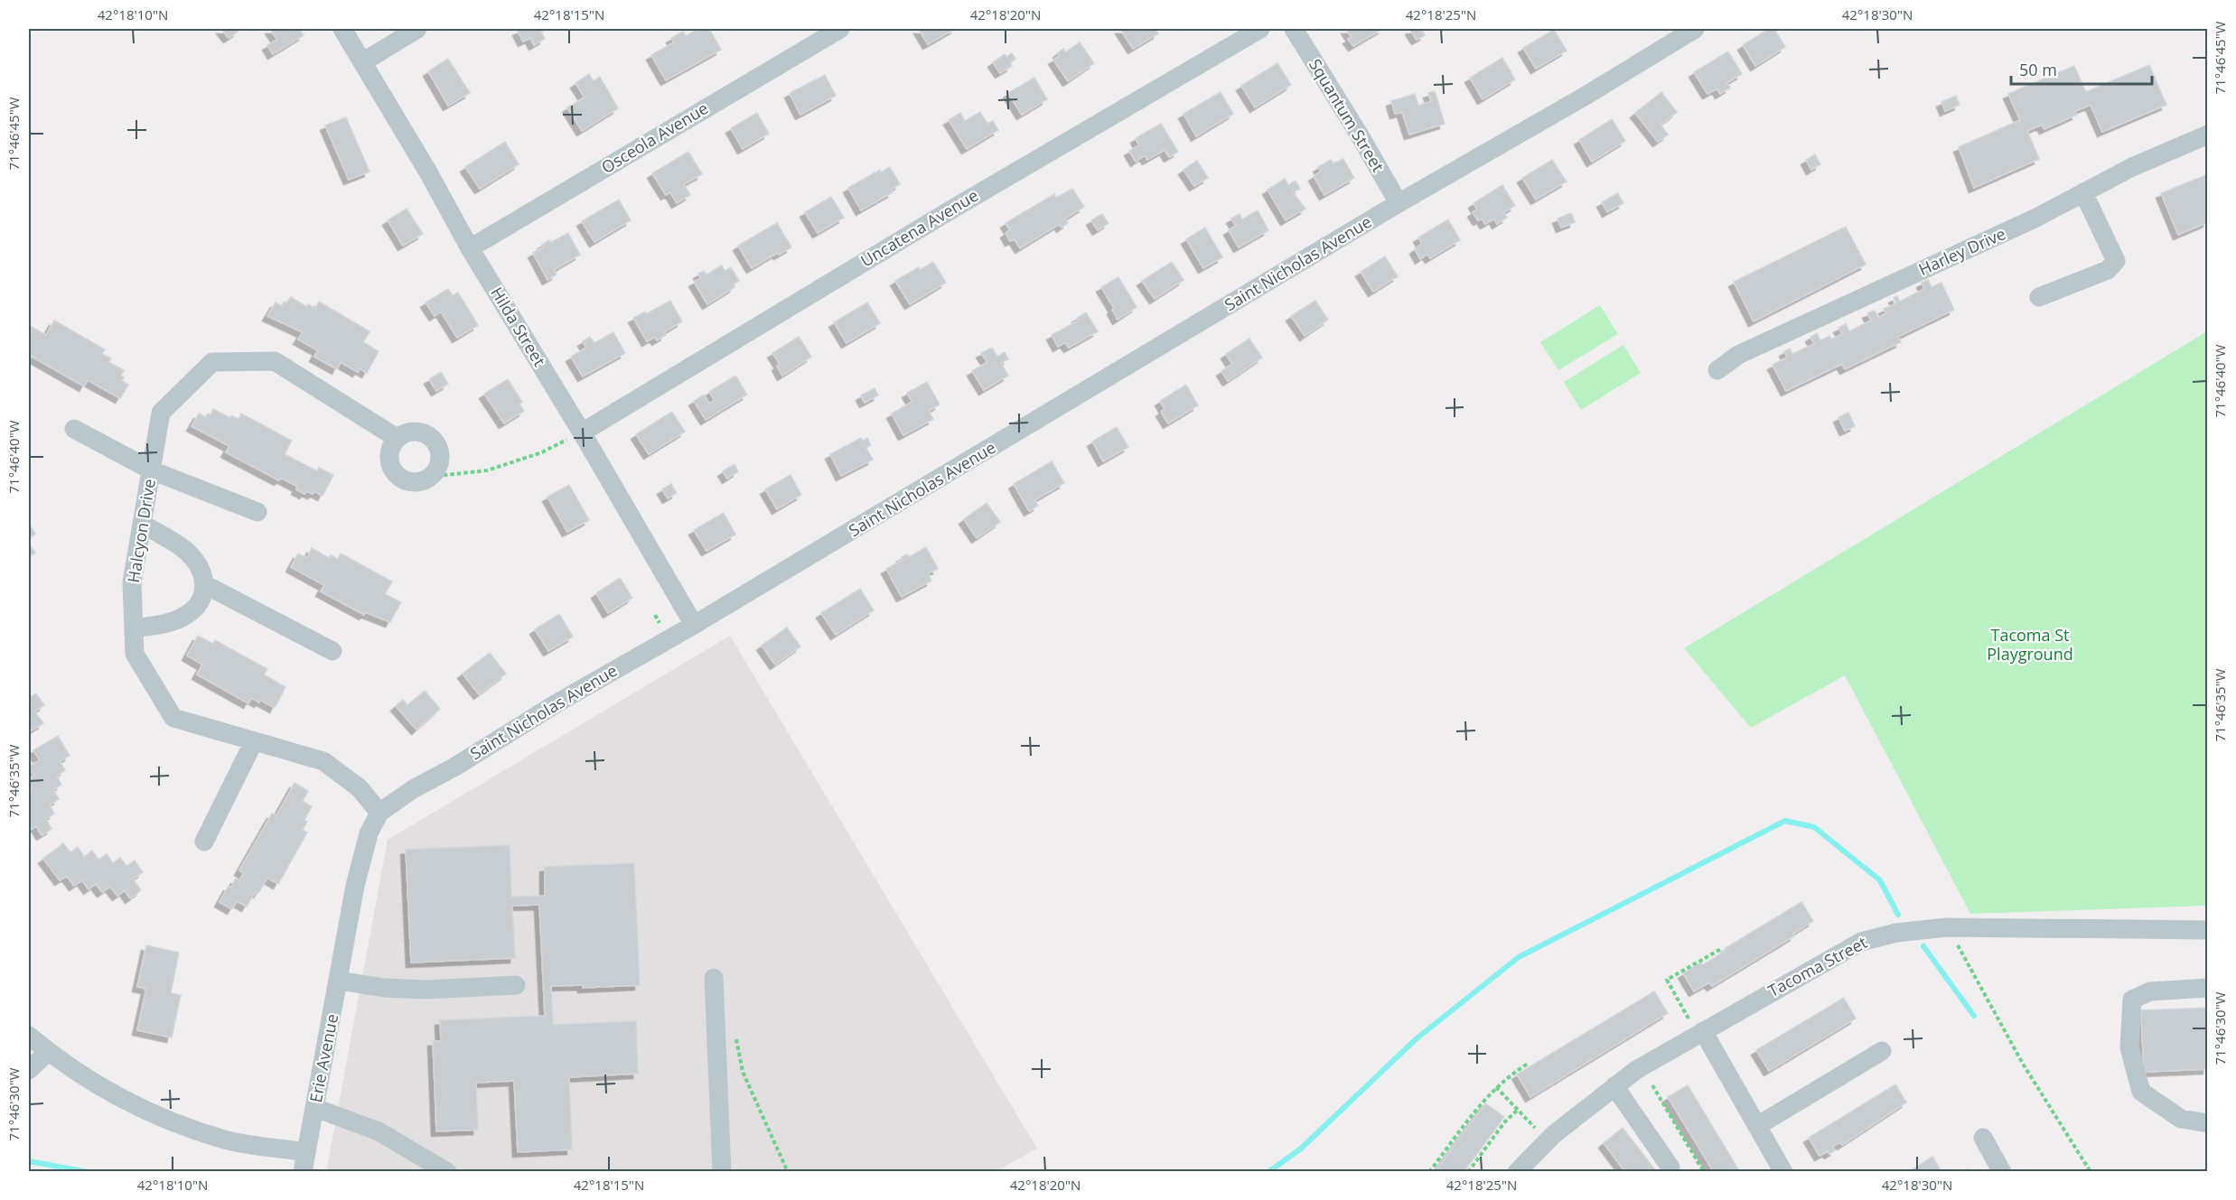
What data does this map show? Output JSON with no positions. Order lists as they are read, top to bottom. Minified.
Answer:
{"streets":{"street":["Squantum Street","Osceola Avenue","Uncatena Avenue","Harley Drive","Saint Nicholas Avenue","Hilda Street","Halcyon Drive","Tacoma Street","Erie Avenue"]},"crossings":[["Squantum Street","Saint Nicholas Avenue"],["Osceola Avenue","Hilda Street"],["Uncatena Avenue","Hilda Street"],["Saint Nicholas Avenue","Hilda Street"],["Saint Nicholas Avenue","Halcyon Drive"],["Saint Nicholas Avenue","Erie Avenue"]],"parks":["Tacoma St Playground"],"scale_bar":"50 m","coordinates":["42°18'10\"N","42°18'15\"N","42°18'20\"N","42°18'25\"N","42°18'30\"N","71°46'45\"W","71°46'40\"W","71°46'35\"W","71°46'30\"W"]}
